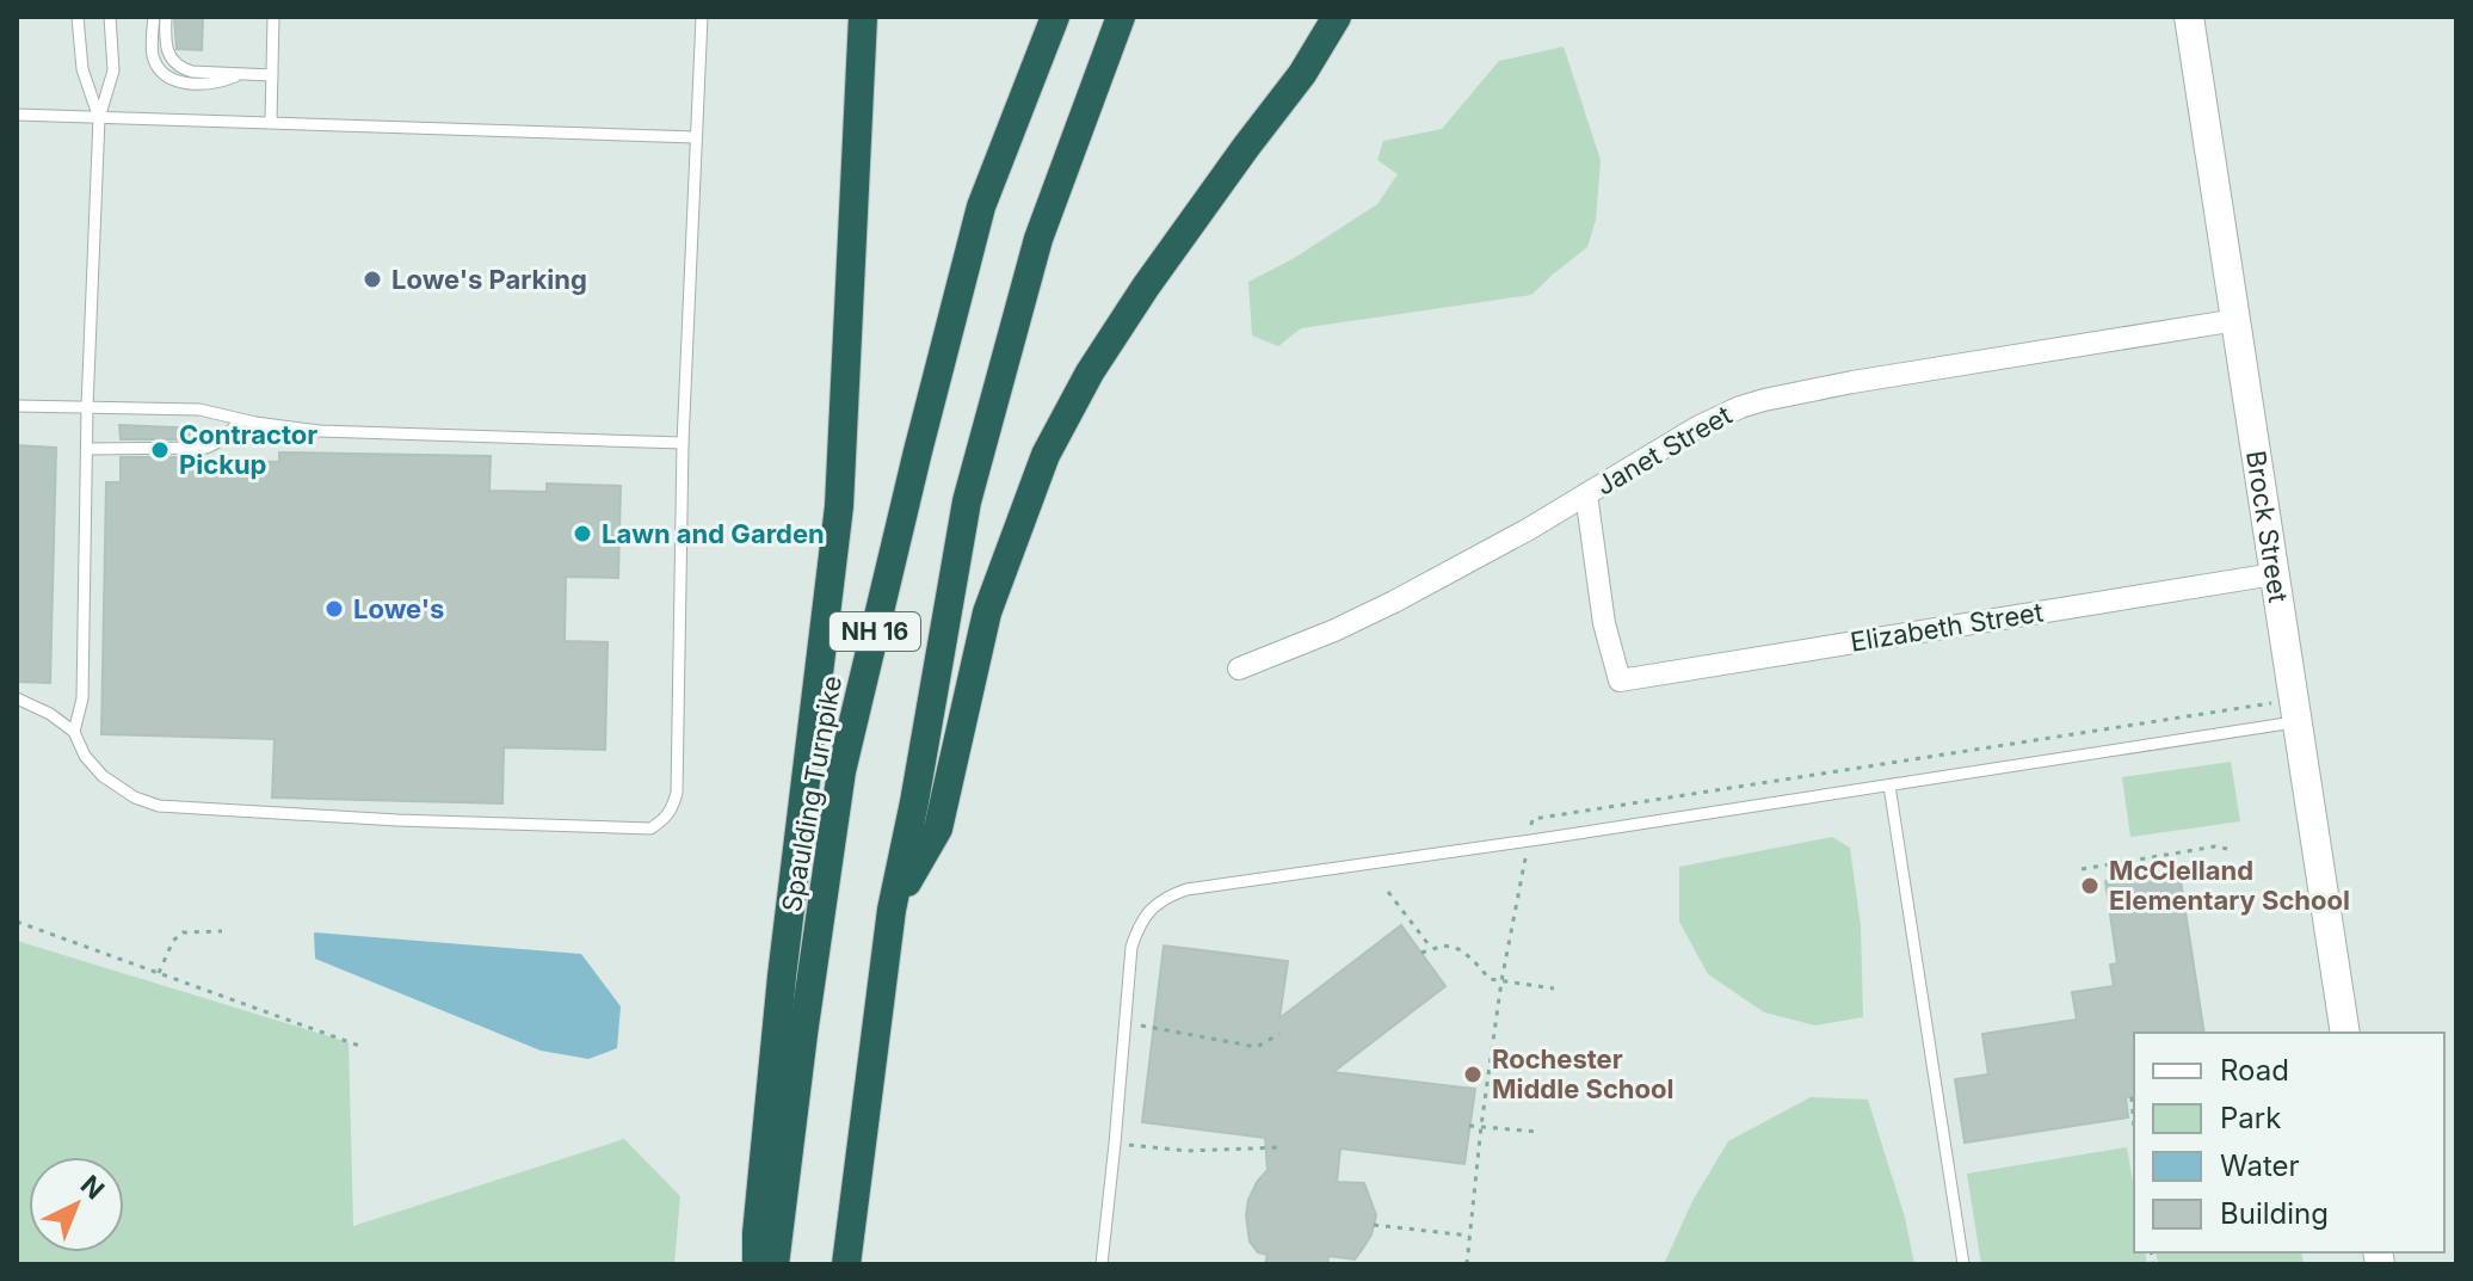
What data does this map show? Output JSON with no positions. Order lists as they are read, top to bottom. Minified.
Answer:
{"streets":{"highway":["NH 16","Spaulding Turnpike"],"street":["Janet Street","Brock Street","Elizabeth Street"]},"crossings":[["Janet Street","Brock Street"],["Janet Street","Elizabeth Street"],["Brock Street","Elizabeth Street"]],"places":["Lowe's Parking","Contractor Pickup","Lawn and Garden","Lowe's","McClelland Elementary School","Rochester Middle School"],"legend":["Road","Park","Water","Building"],"north":"top right"}
